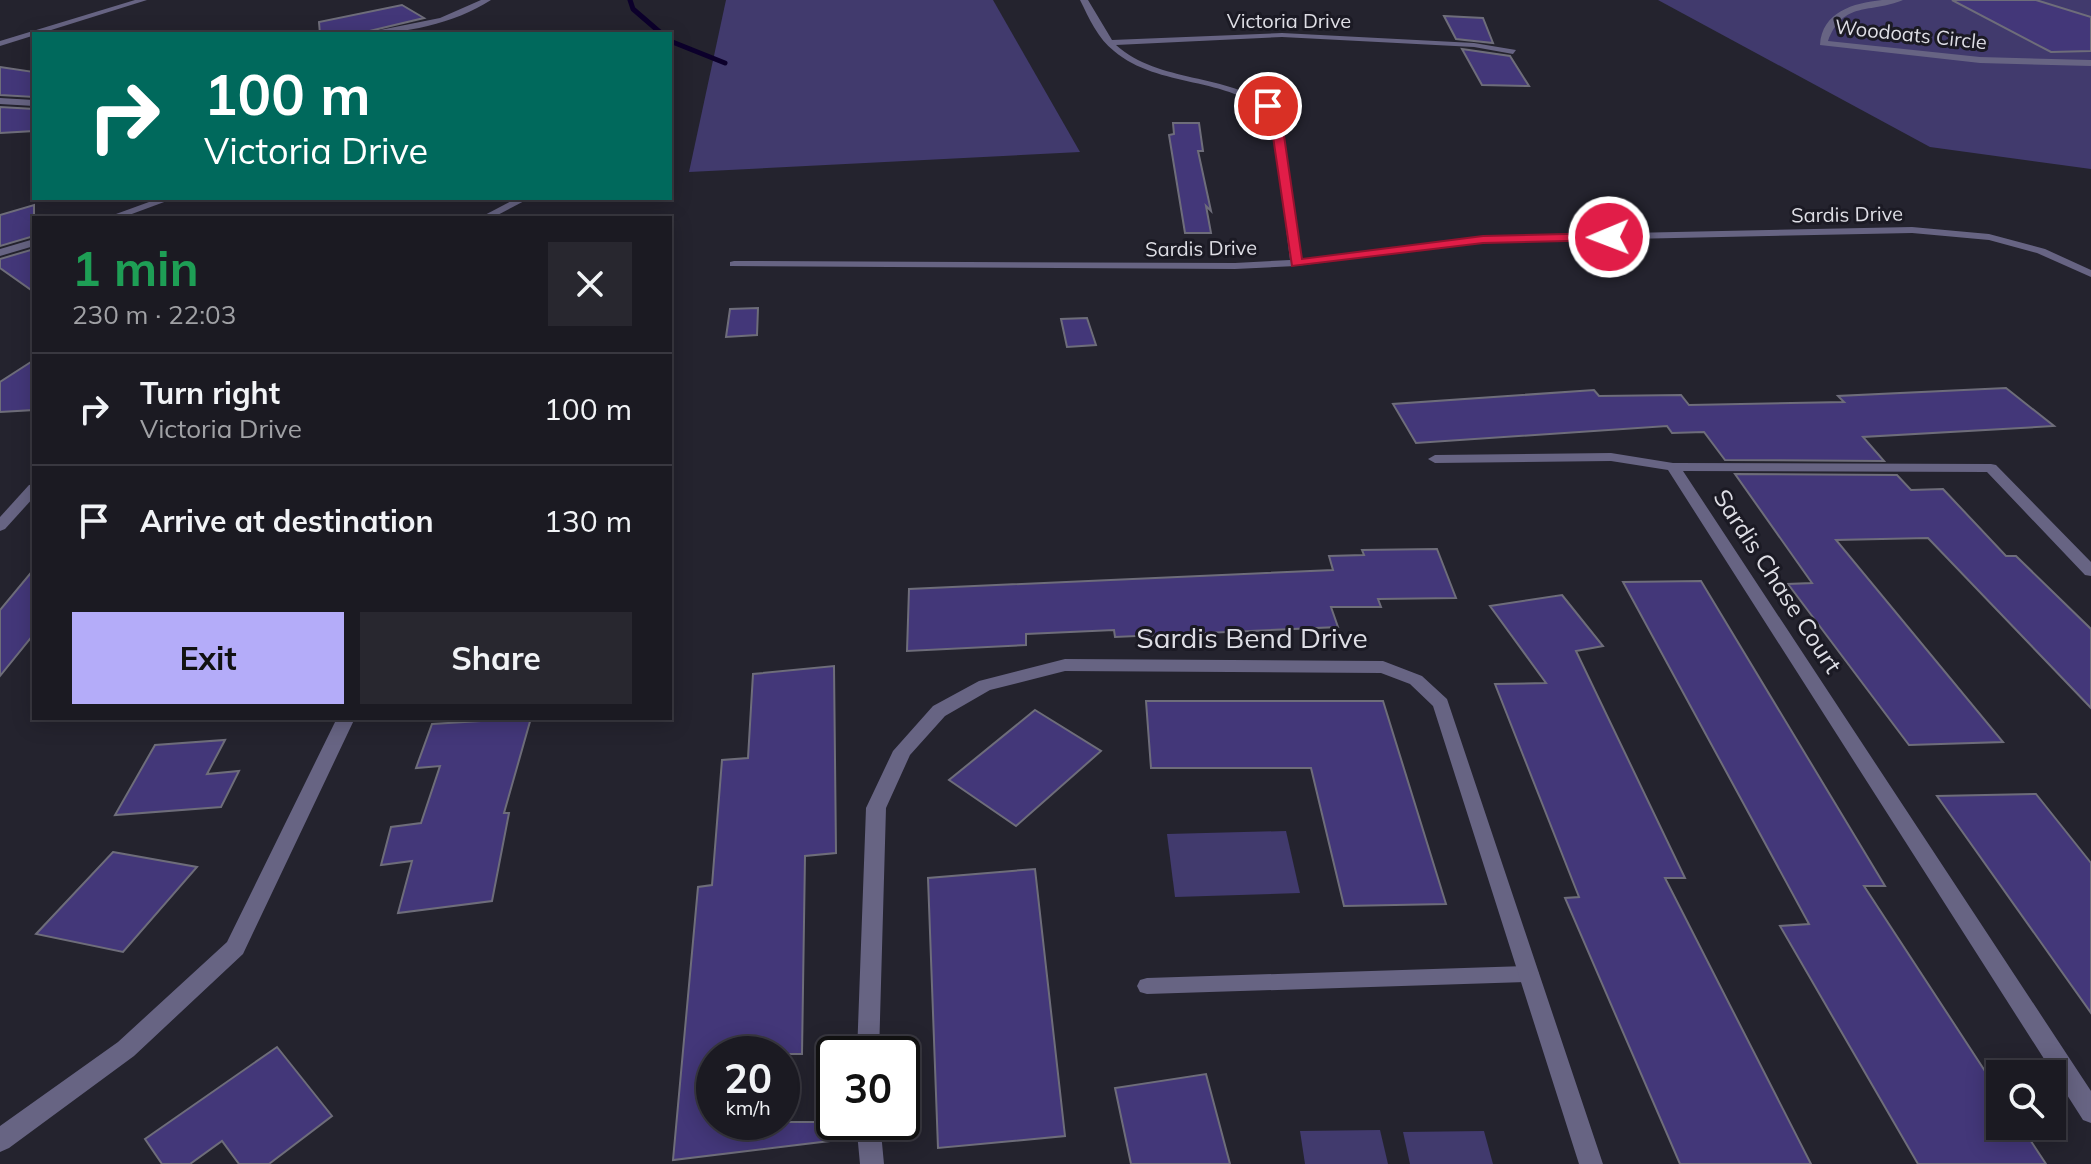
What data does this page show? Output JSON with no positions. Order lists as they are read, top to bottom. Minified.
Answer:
{"streets":{"street":["Victoria Drive","Woodoats Circle","Sardis Drive","Sardis Chase Court","Sardis Bend Drive"]},"page":{"turn":["100 m","Victoria Drive"],"heading":["1 min","230 m · 22:03"],"list":[{"name":"Turn right","note":"Victoria Drive","value":"100 m"},{"name":"Arrive at destination","value":"130 m"}],"buttons":["Exit","Share"],"speed":"20 km/h","limit":"30"}}
